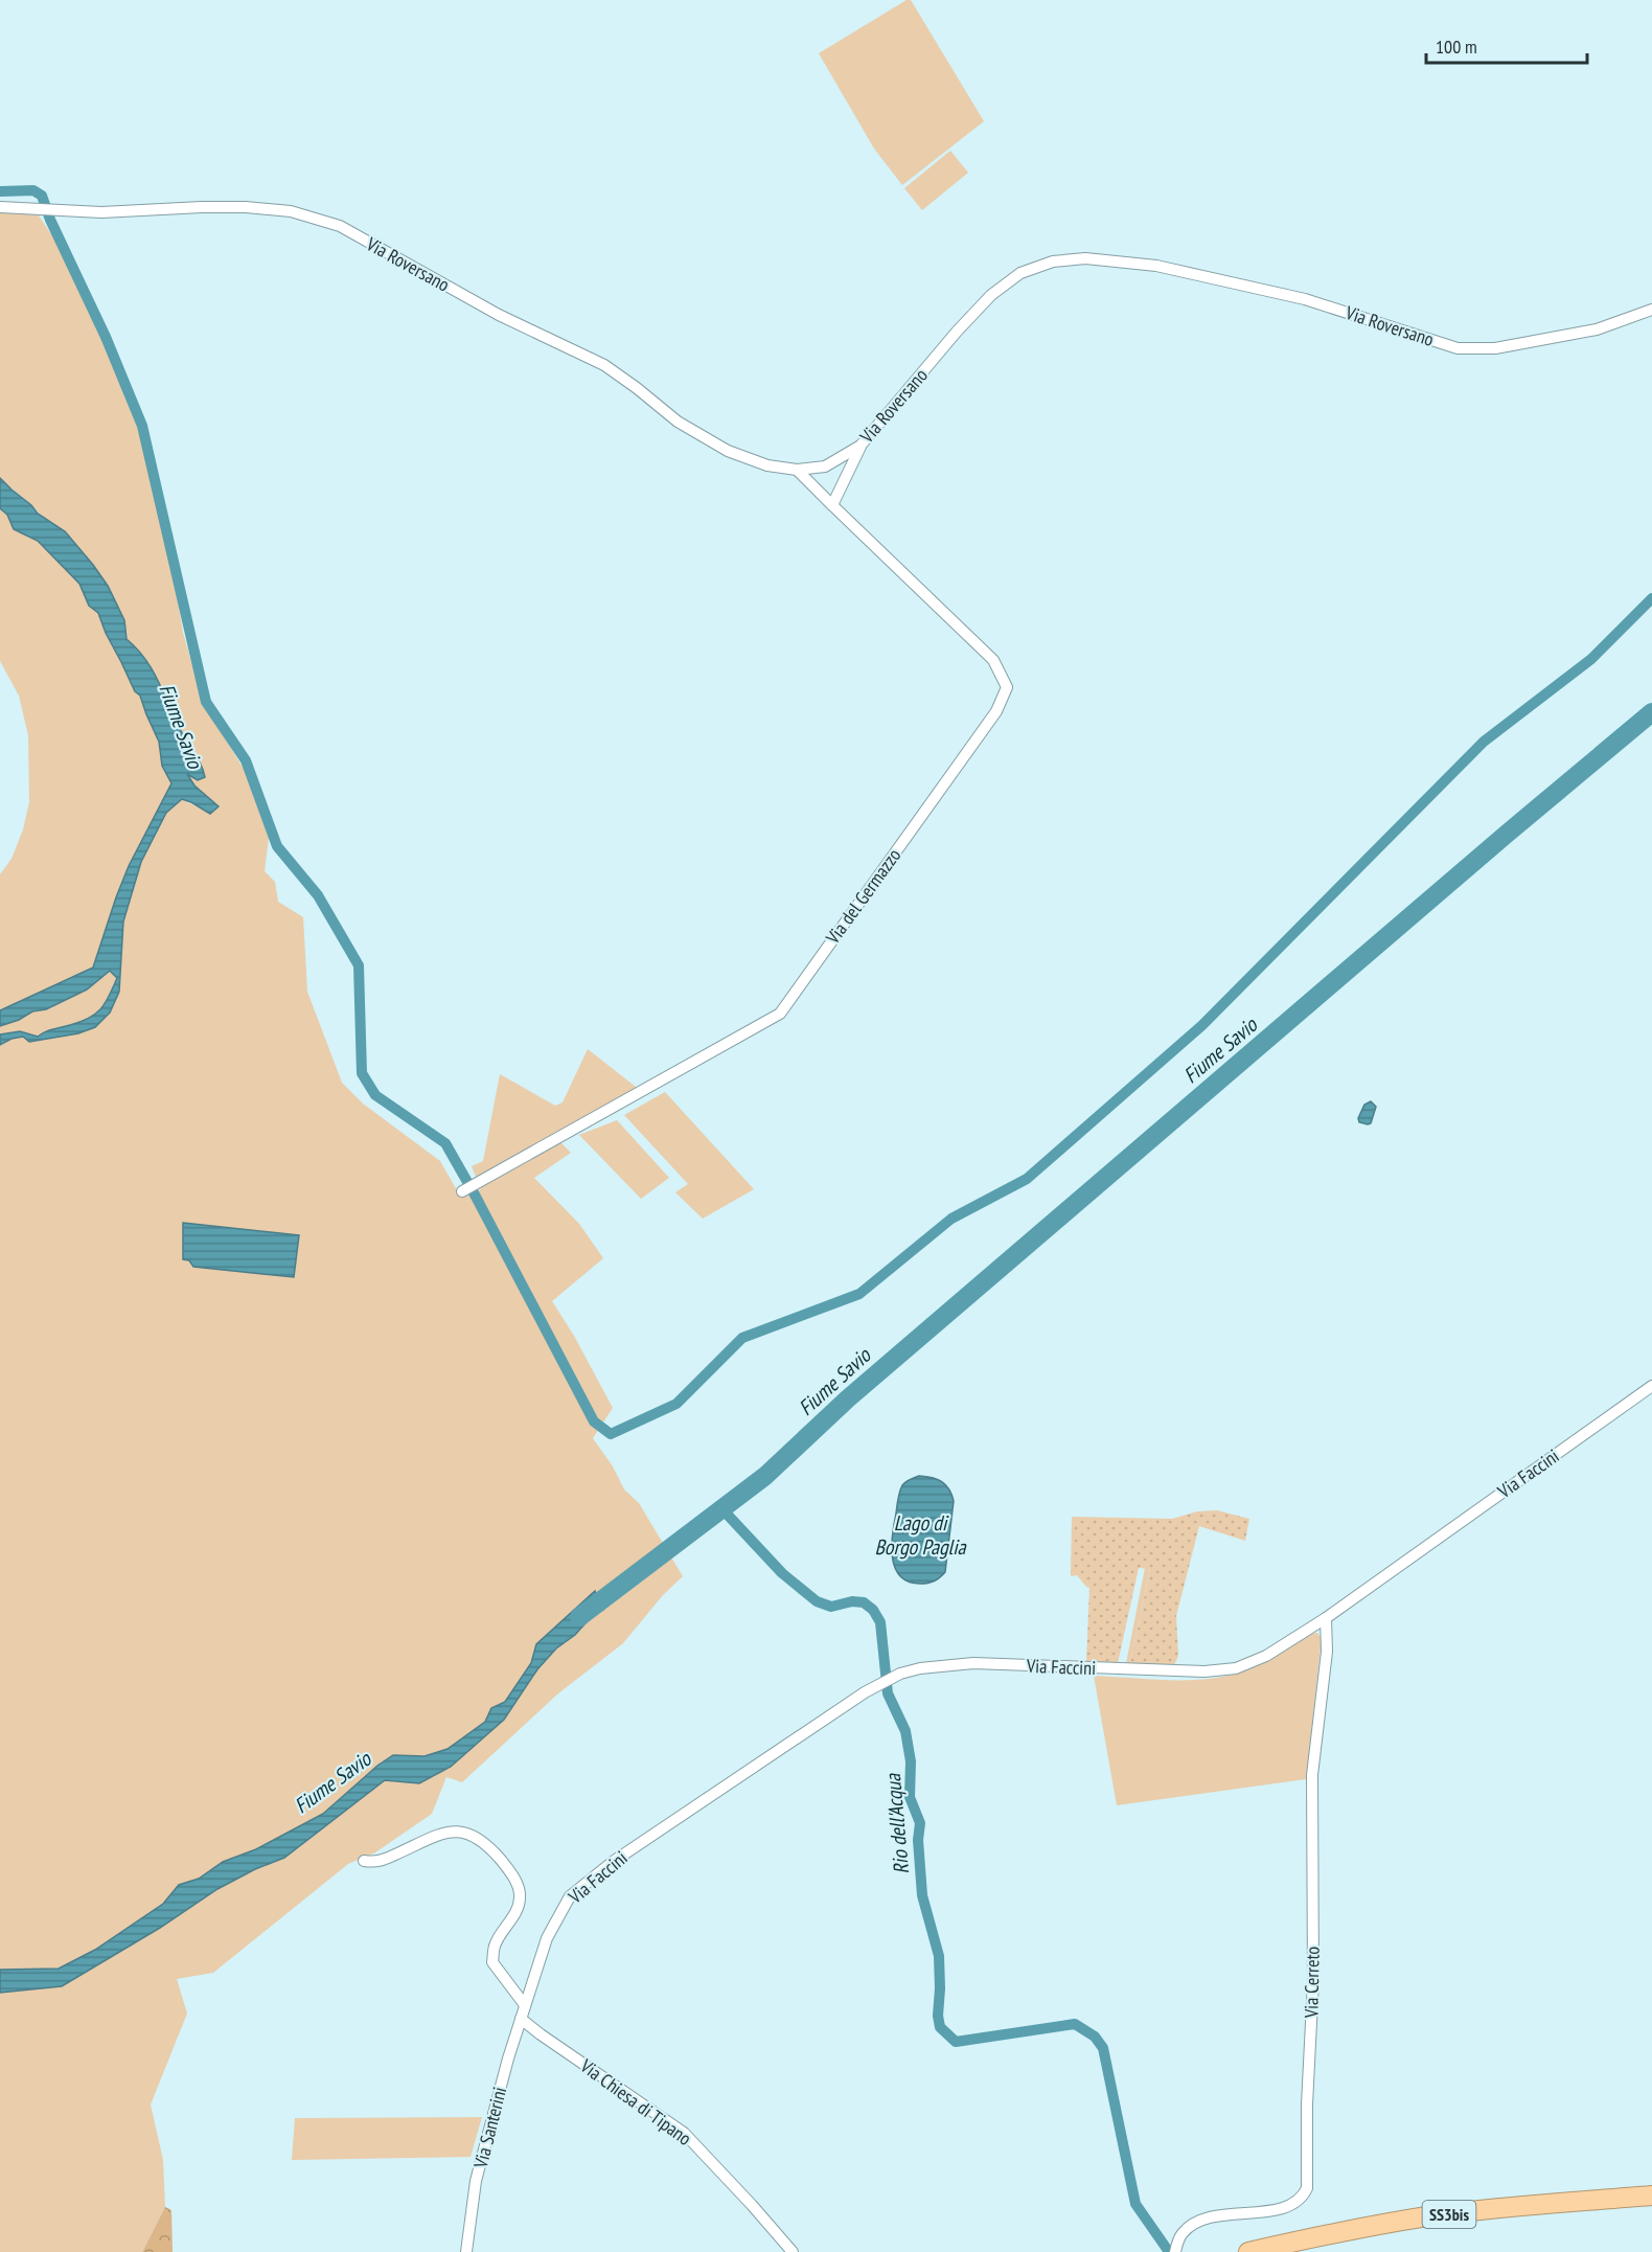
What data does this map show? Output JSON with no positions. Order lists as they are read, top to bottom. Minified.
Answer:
{"streets":{"highway":["SS3bis"],"street":["Via Roversano","Via del Germazzo","Via Faccini","Via Cerreto","Via Chiesa di Tipano","Via Santerini"]},"crossings":[["Via Roversano","Via del Germazzo"],["Via Faccini","Via Cerreto"],["Via Faccini","Via Santerini"],["Via Chiesa di Tipano","Via Santerini"]],"water":["Fiume Savio","Lago di Borgo Paglia","Rio dell'Acqua"],"scale_bar":"100 m"}
